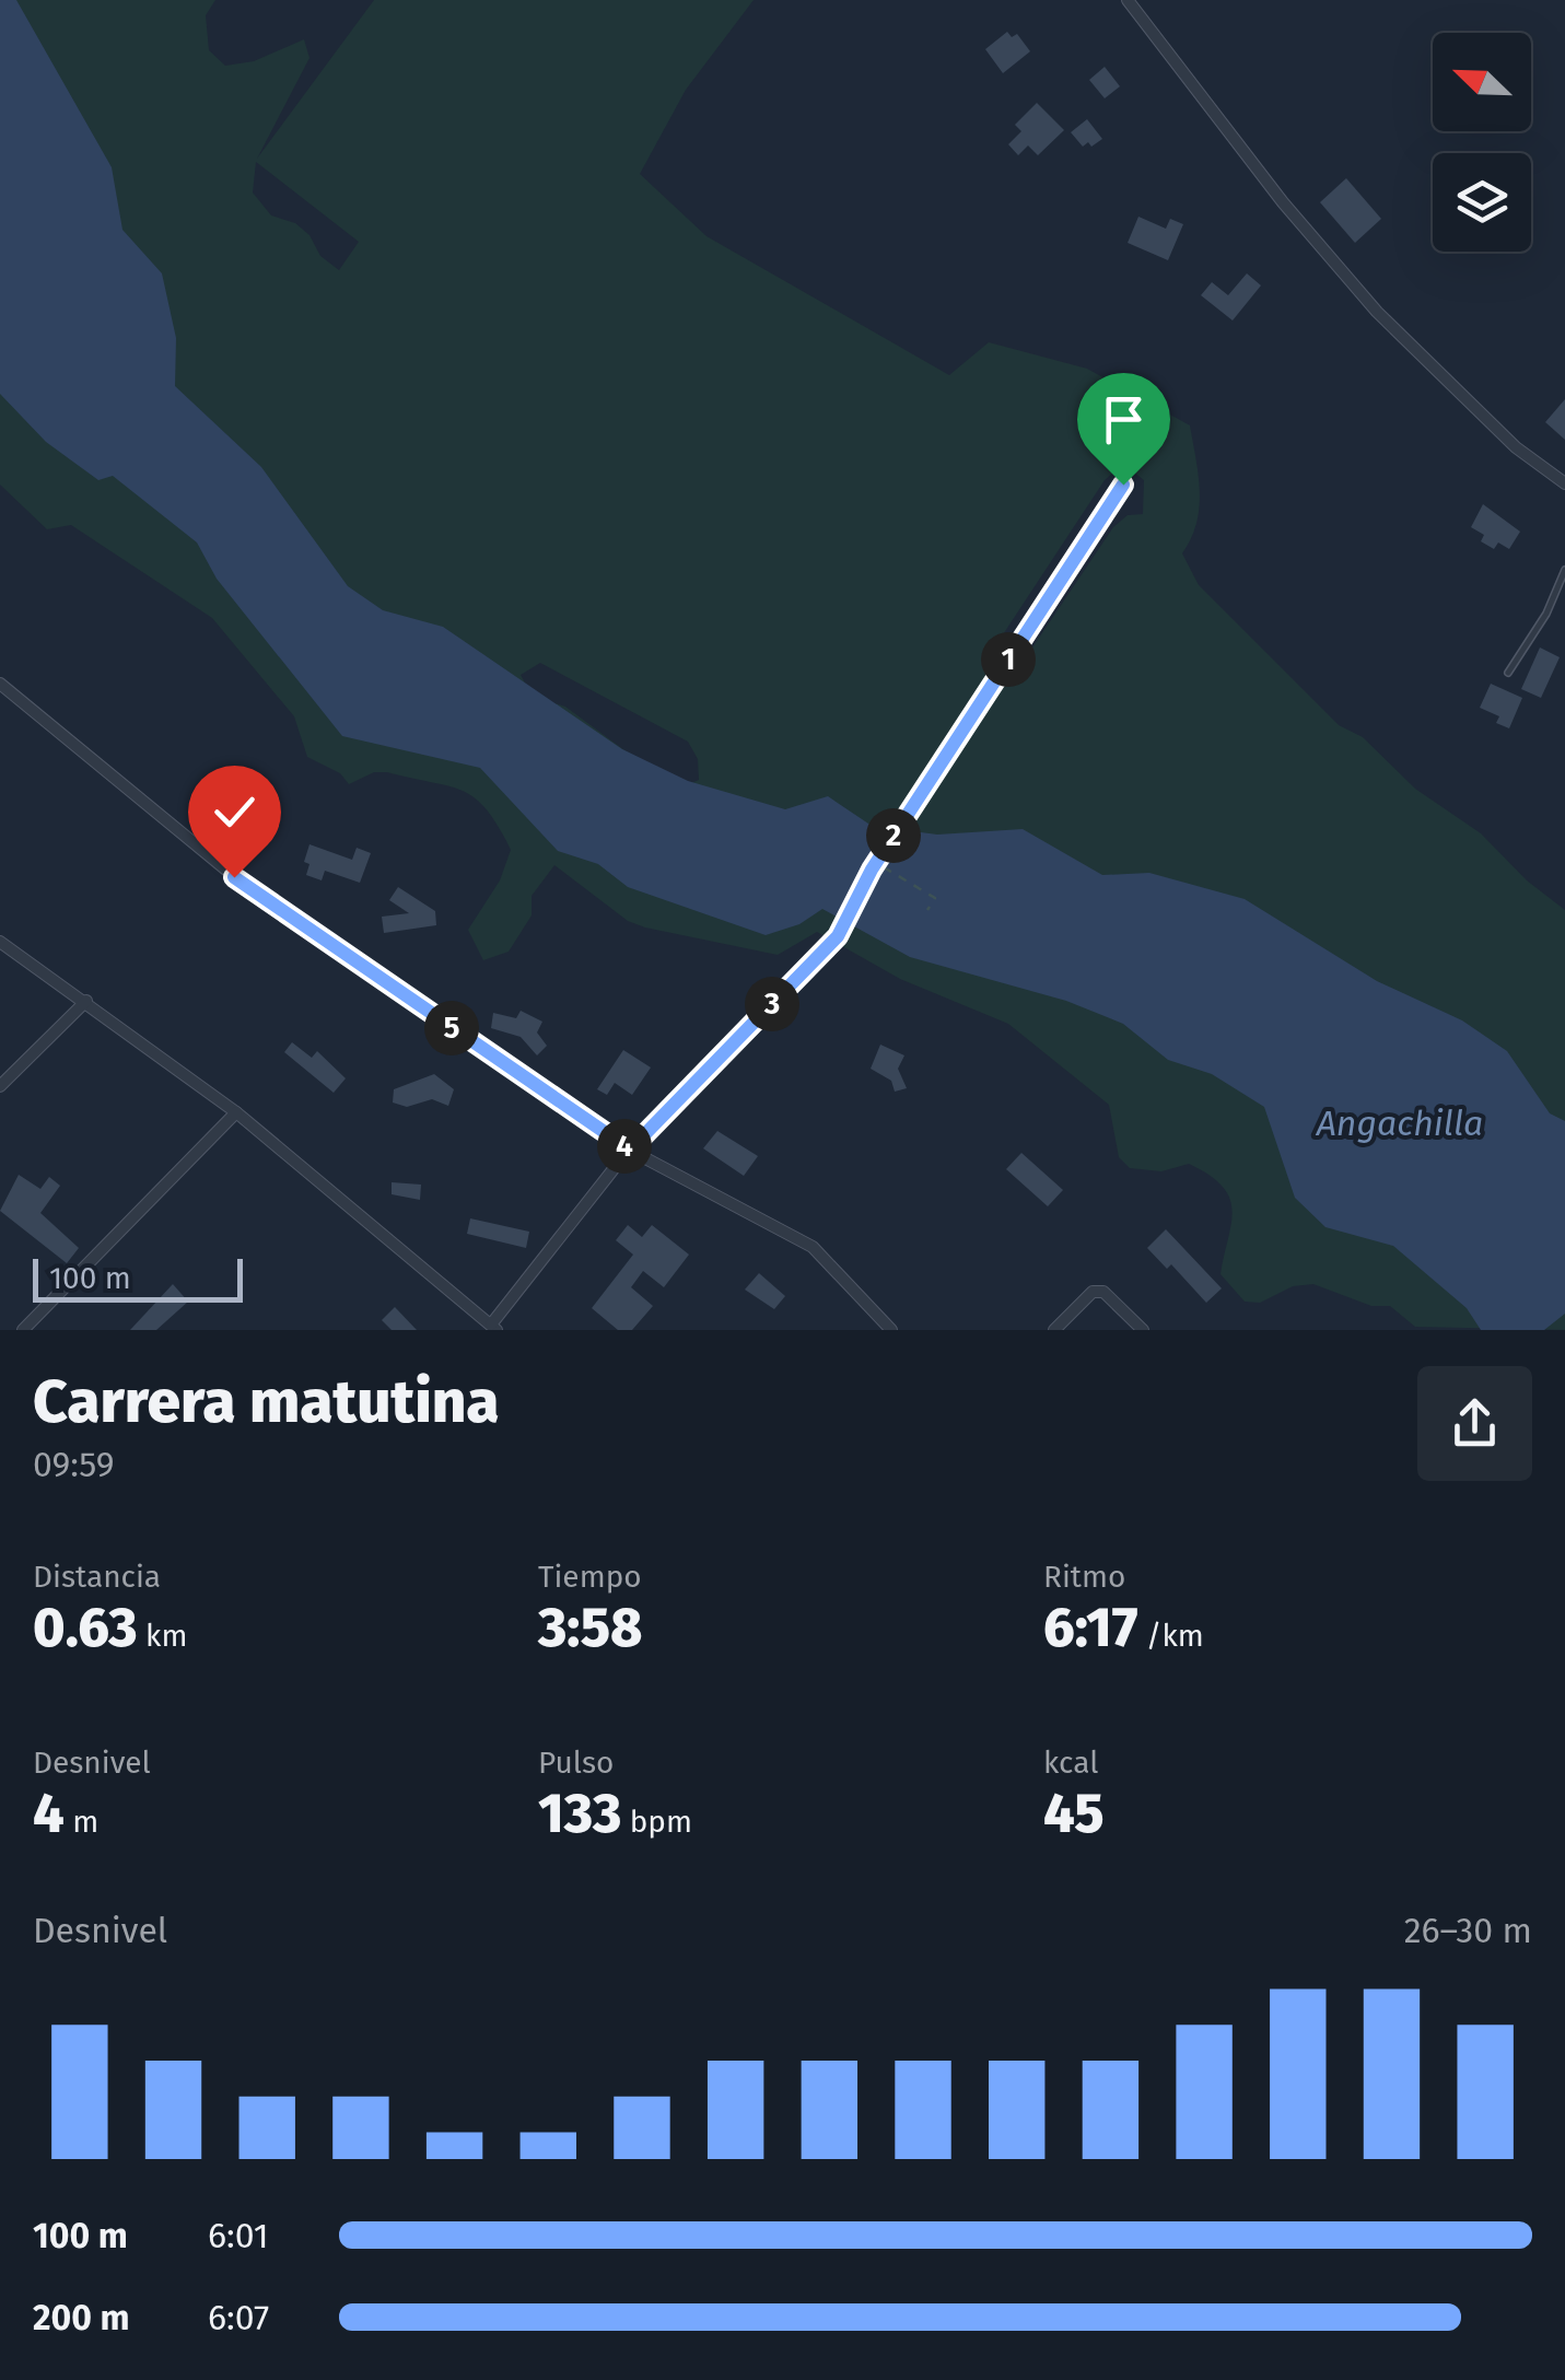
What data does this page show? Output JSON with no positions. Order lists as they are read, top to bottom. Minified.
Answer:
{"water":["Angachilla"],"scale_bar":"100 m","north":"top left","page":{"pins":["1","2","3","5","4"],"scale":"100 m","heading":["Carrera matutina","09:59"],"stats":[["Distancia","0.63 km"],["Tiempo","3:58"],["Ritmo","6:17 /km"],["Desnivel","4 m"],["Pulso","133 bpm"],["kcal","45"]],"chart":["Desnivel","26–30 m"],"list":[{"name":"100 m","note":"6:01"},{"name":"200 m","note":"6:07"}]}}
